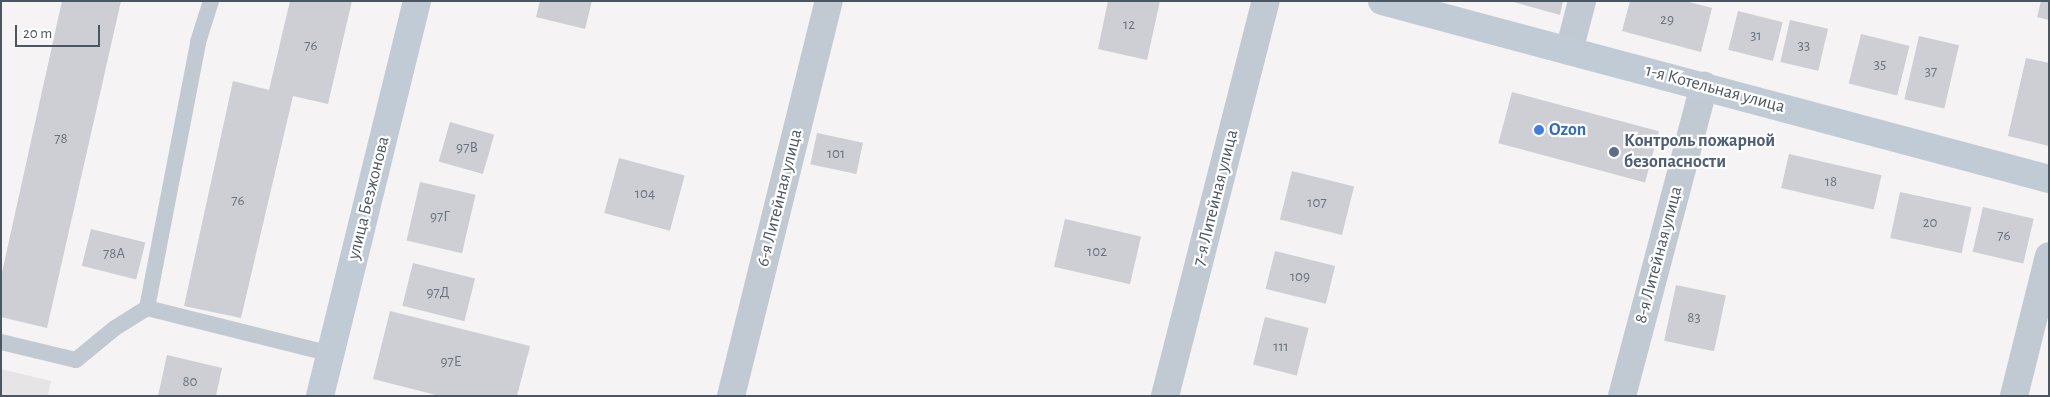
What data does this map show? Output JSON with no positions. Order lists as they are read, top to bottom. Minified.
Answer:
{"streets":{"street":["1-я Котельная улица","улица Безжонова","6-я Литейная улица","7-я Литейная улица","8-я Литейная улица"]},"crossings":[["1-я Котельная улица","8-я Литейная улица"]],"places":["Ozon","Контроль пожарной безопасности"],"house_numbers":["29","12","31","76","33","35","37","78","97В","101","18","104","76","107","97Г","20","76","102","78А","109","97Д","83","111","97Е","80"],"scale_bar":"20 m"}
